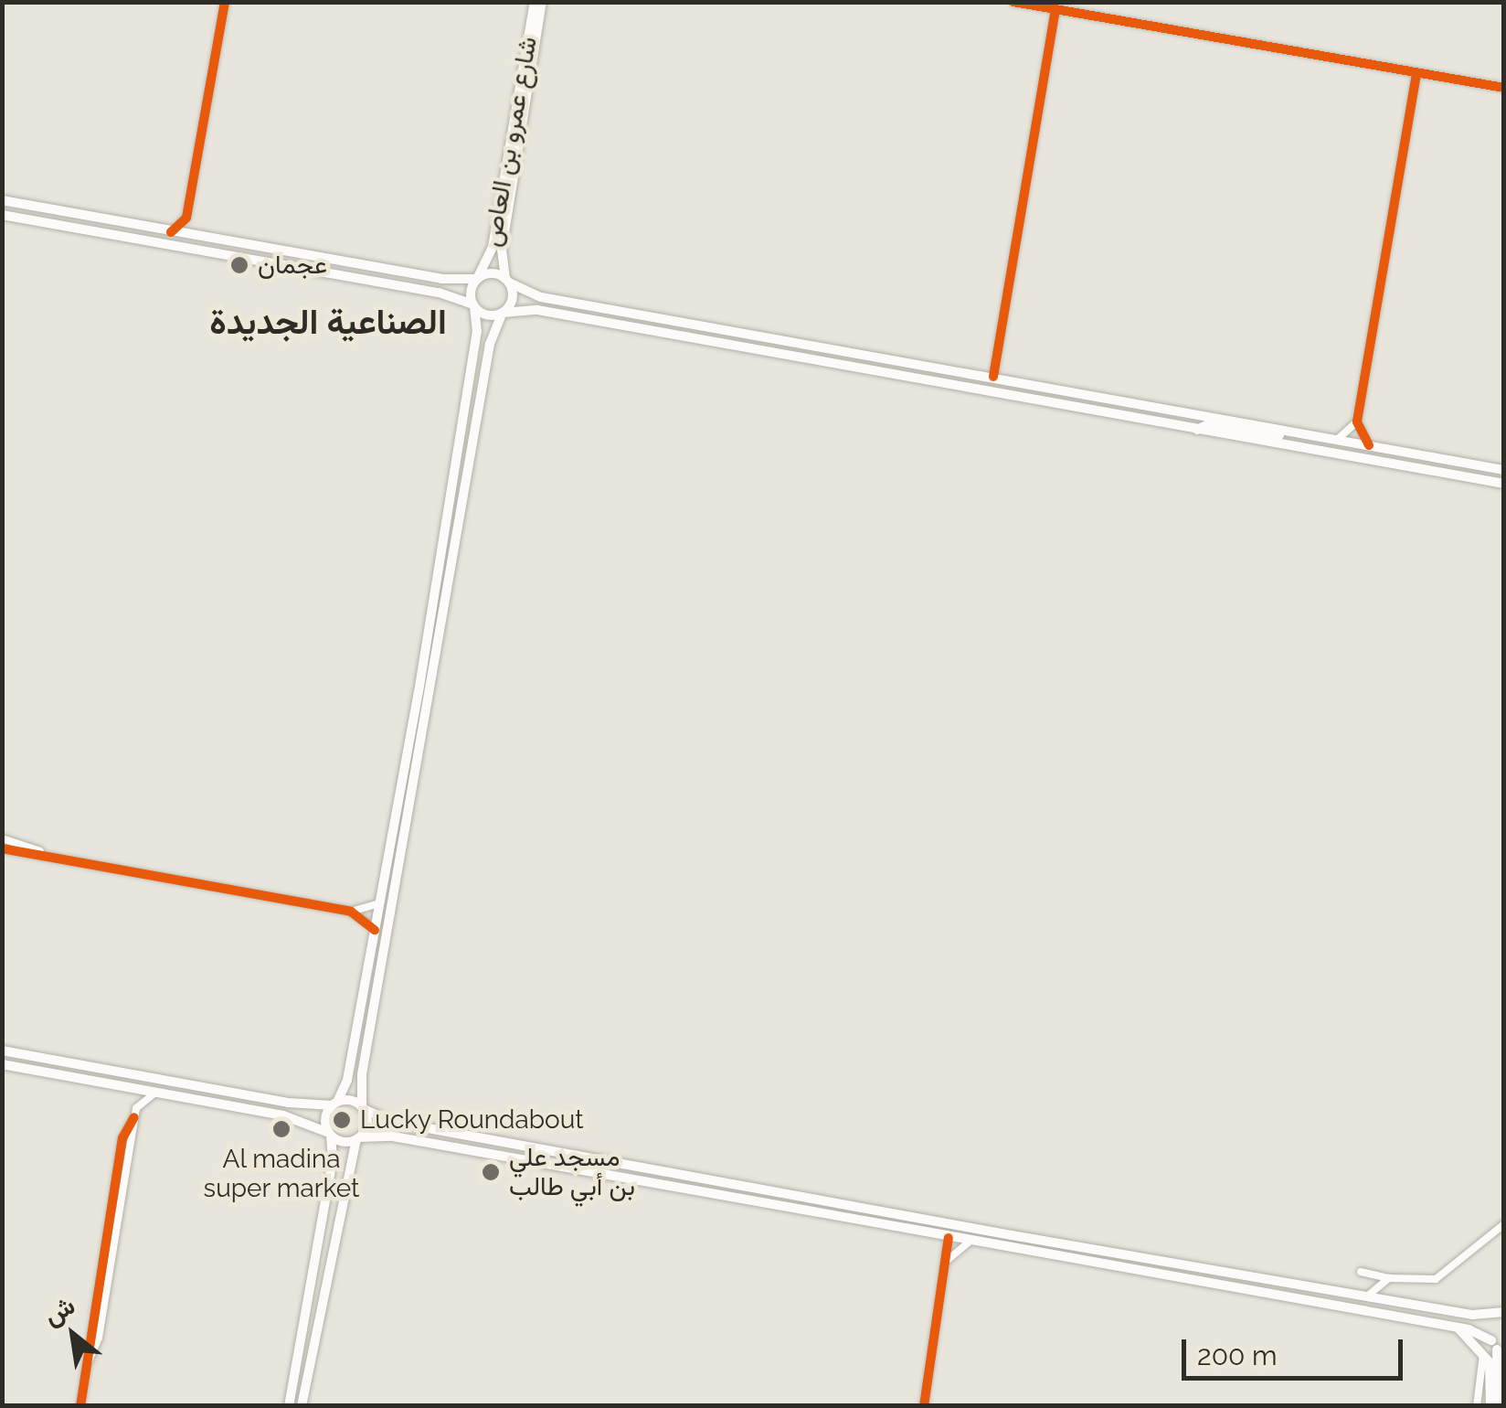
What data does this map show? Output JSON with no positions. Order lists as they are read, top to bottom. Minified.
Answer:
{"streets":{"main road":["شارع عمرو بن العاص"]},"districts":["الصناعية الجديدة"],"places":["عجمان","Lucky Roundabout","Al madina super market","مسجد علي بن أبي طالب"],"scale_bar":"200 m","north":"top left"}
